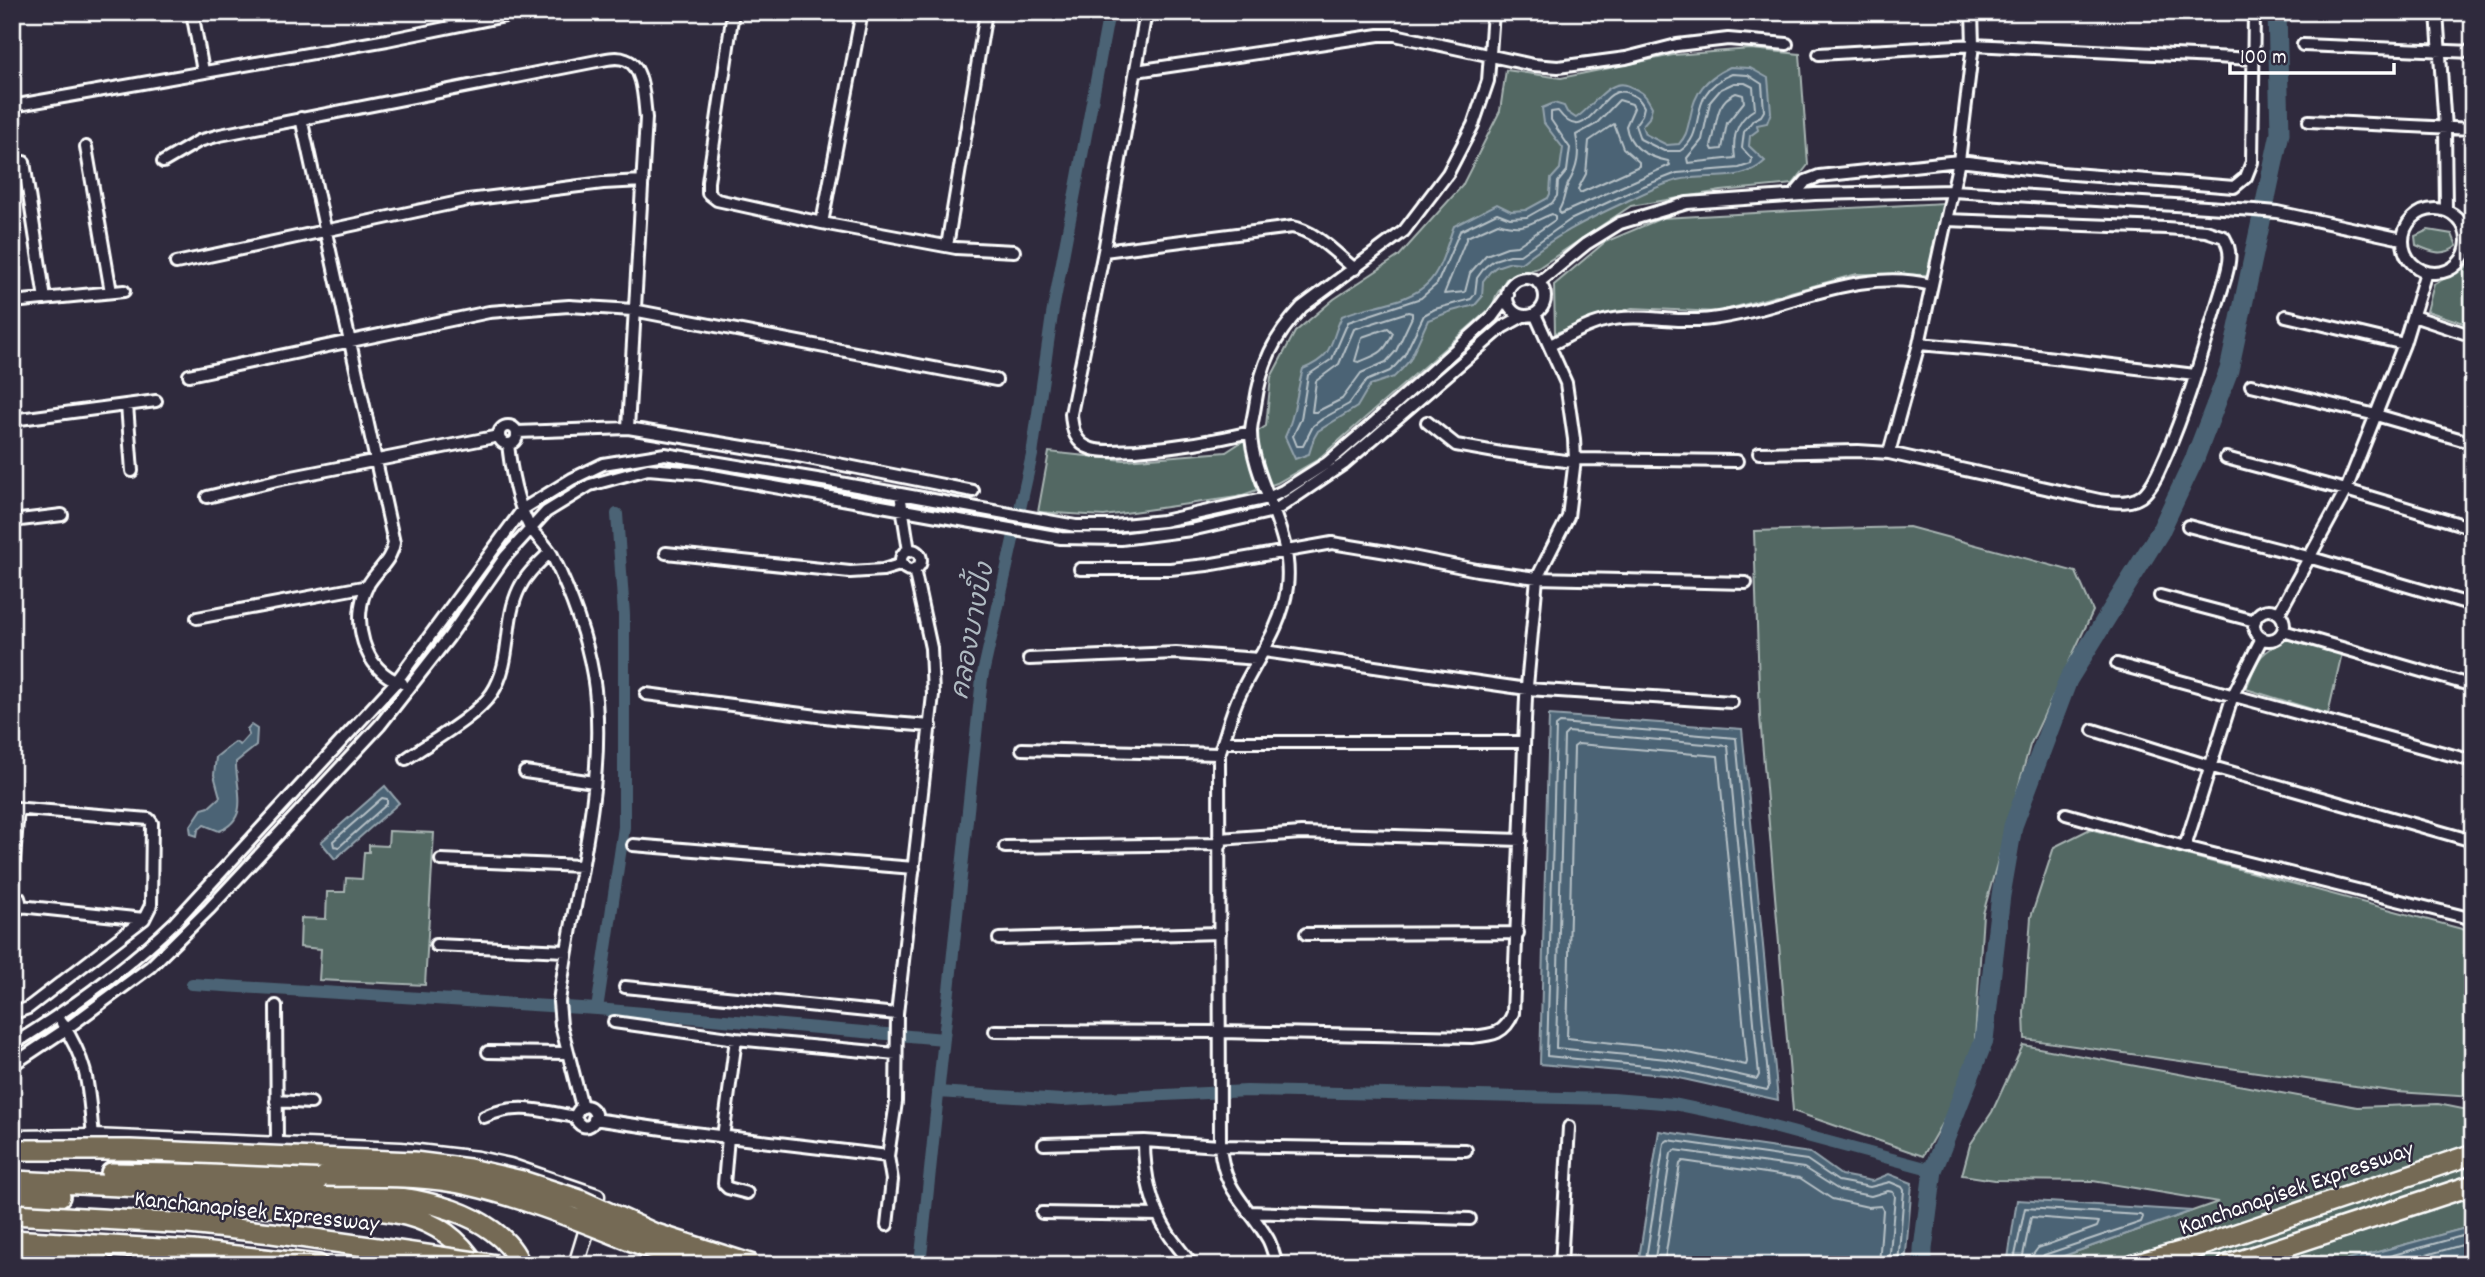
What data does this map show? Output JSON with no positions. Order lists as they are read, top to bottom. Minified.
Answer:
{"streets":{"highway":["Kanchanapisek Expressway"]},"water":["คลองบางปิ้ง"],"scale_bar":"100 m"}
